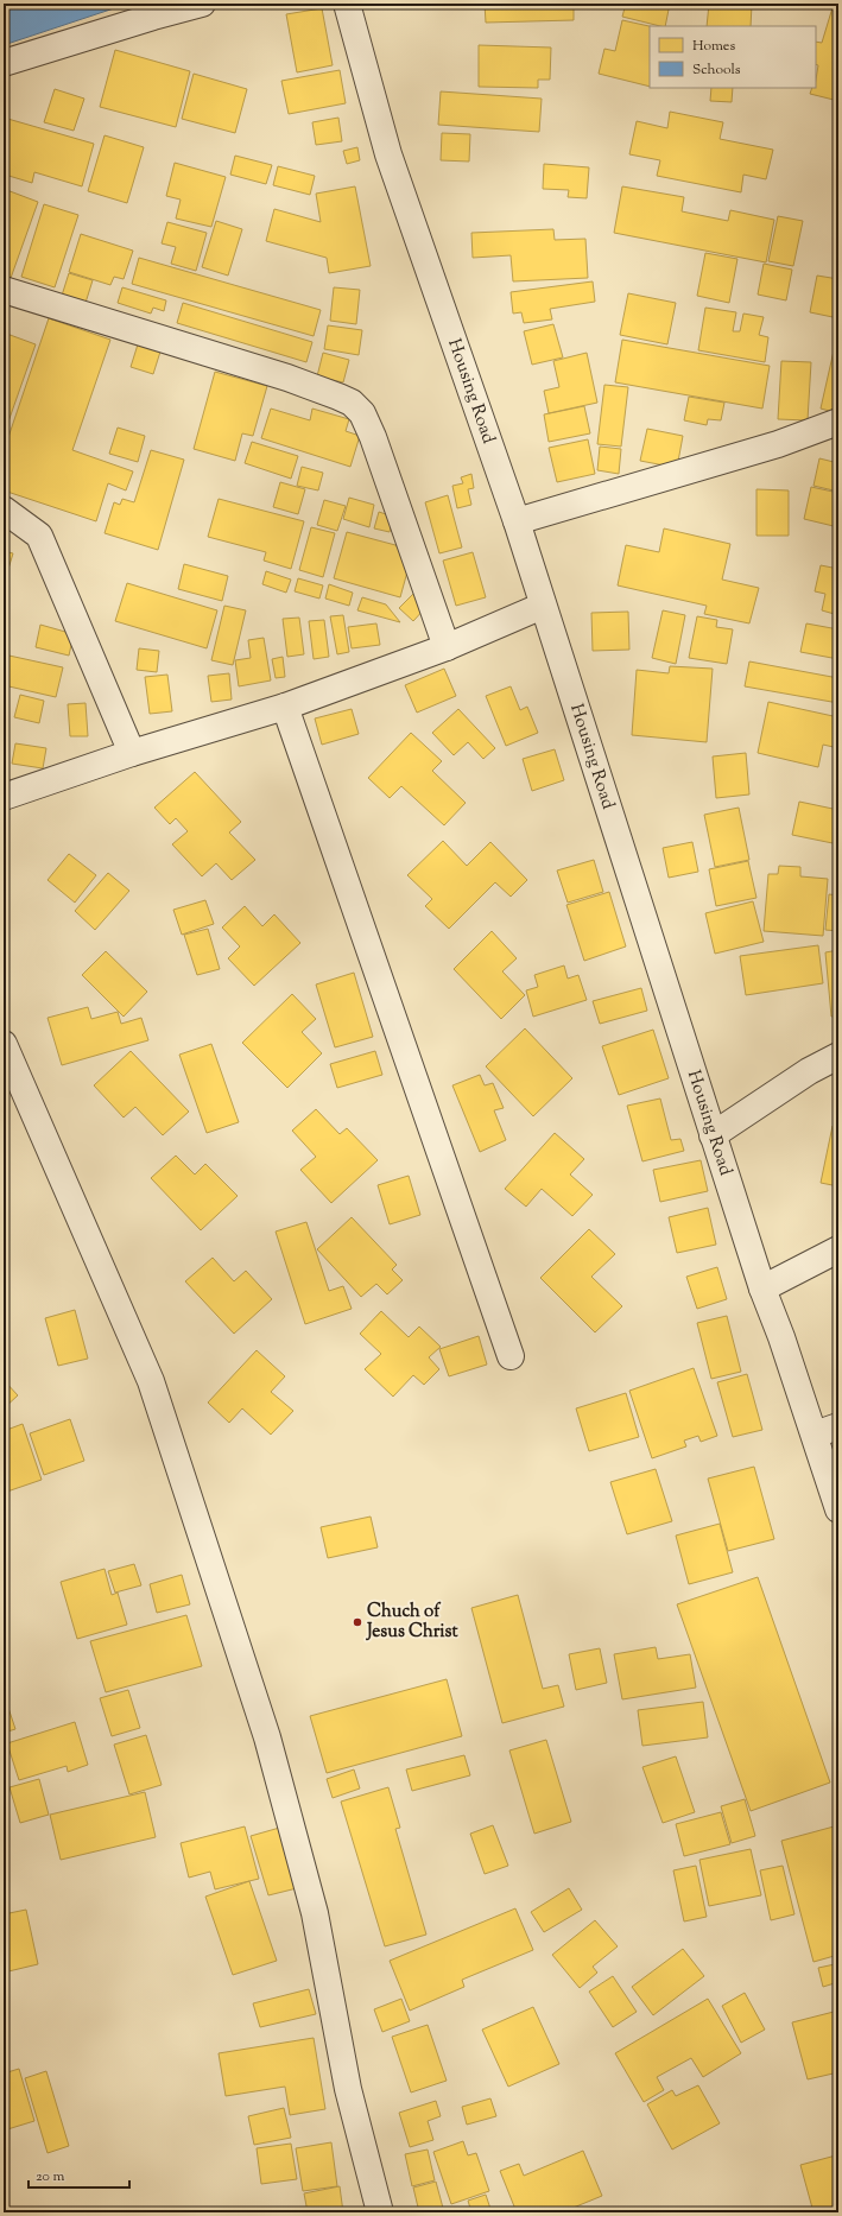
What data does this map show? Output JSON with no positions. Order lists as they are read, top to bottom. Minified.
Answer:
{"streets":{"street":["Housing Road"]},"places":["Chuch of Jesus Christ"],"legend":["Homes","Schools"],"scale_bar":"20 m"}
